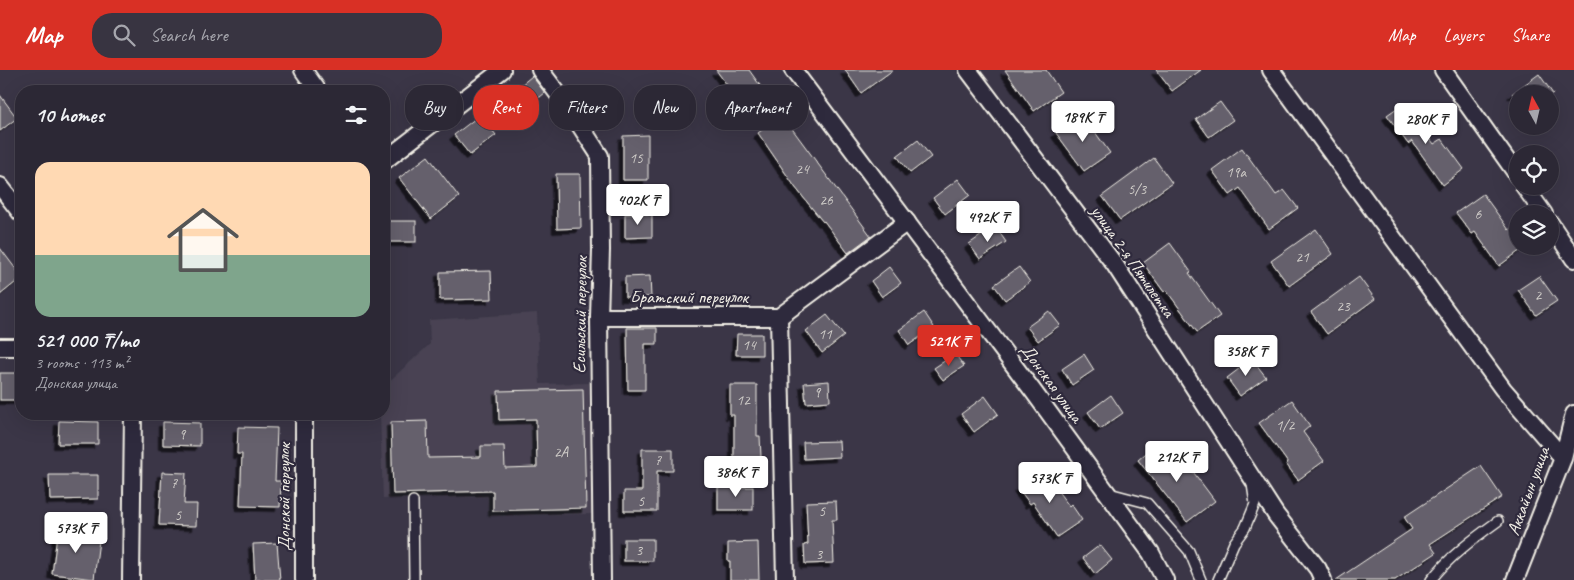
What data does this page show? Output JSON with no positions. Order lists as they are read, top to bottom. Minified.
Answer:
{"streets":{"street":["улица 2-я Пятилетка","Братский переулок","Есильский переулок","Донская улица","Аккайын улица","Донской переулок"]},"crossings":[["Братский переулок","Есильский переулок"]],"house_numbers":["15","24","19а","5/3","26","6","21","2","23","11","14","9","12","1/2","9","2А","7","7","5","5","5","3","3"],"north":"top","page":{"header":"Map","search":"Search here","nav":["Map","Layers","Share"],"chip":["Buy","Rent","Filters","New","Apartment"],"heading":"10 homes","price":["189K ₸","280K ₸","402K ₸","492K ₸","521K ₸","358K ₸","212K ₸","386K ₸","573K ₸","573K ₸"],"list":[{"name":"521 000 ₸/mo","note":"3 rooms · 113 m² · Донская улица"}]}}
